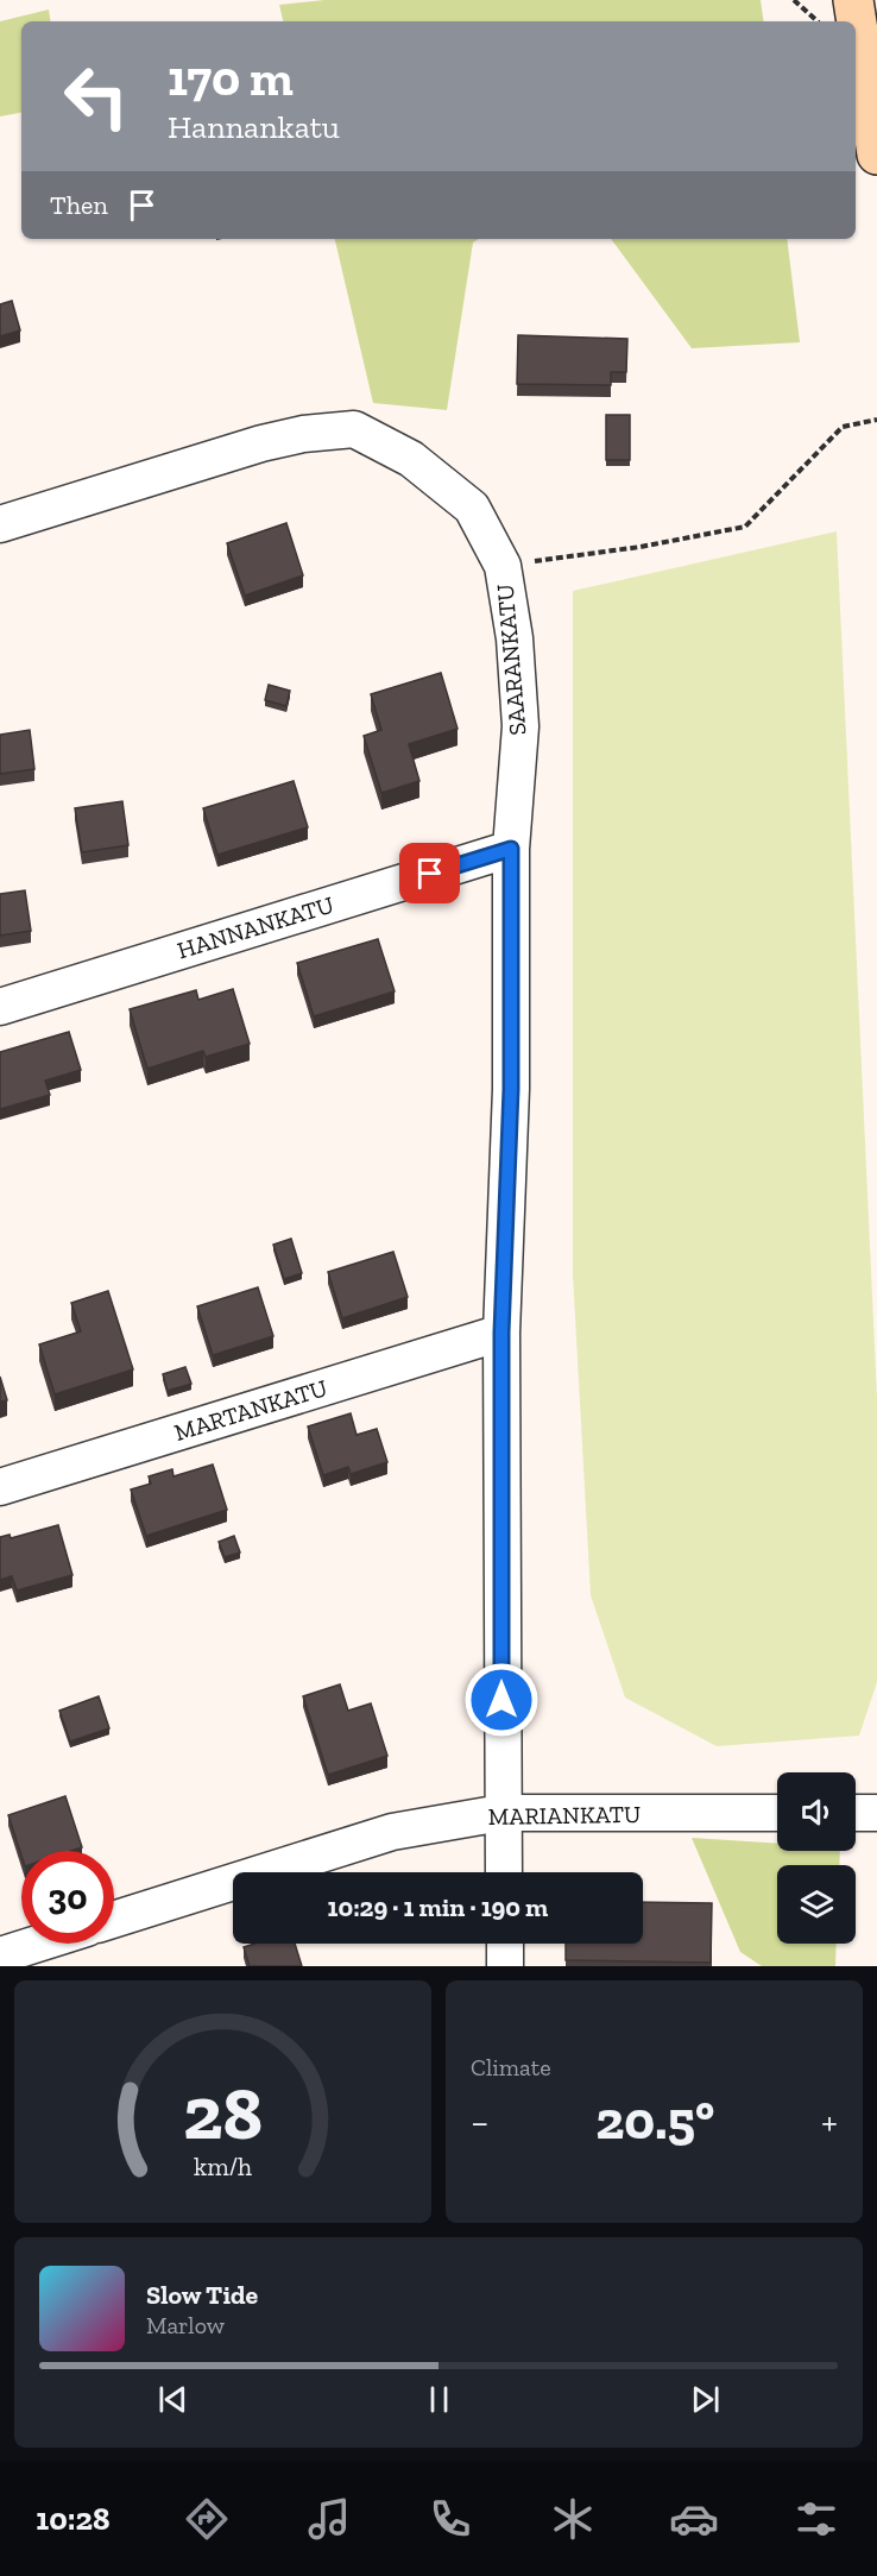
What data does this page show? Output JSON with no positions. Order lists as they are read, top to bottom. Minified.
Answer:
{"streets":{"street":["SAARANKATU","HANNANKATU","MARTANKATU","MARIANKATU"]},"crossings":[["SAARANKATU","HANNANKATU"],["SAARANKATU","MARTANKATU"],["SAARANKATU","MARIANKATU"]],"page":{"turn":["170 m","Hannankatu"],"then":"Then","limit":"30","trip":"10:29 · 1 min · 190 m","tile":"Climate","heat":["−","20.5°","+"],"song":["Slow Tide","Marlow"],"tabs":"10:28","gauge":["28","km/h"]}}
